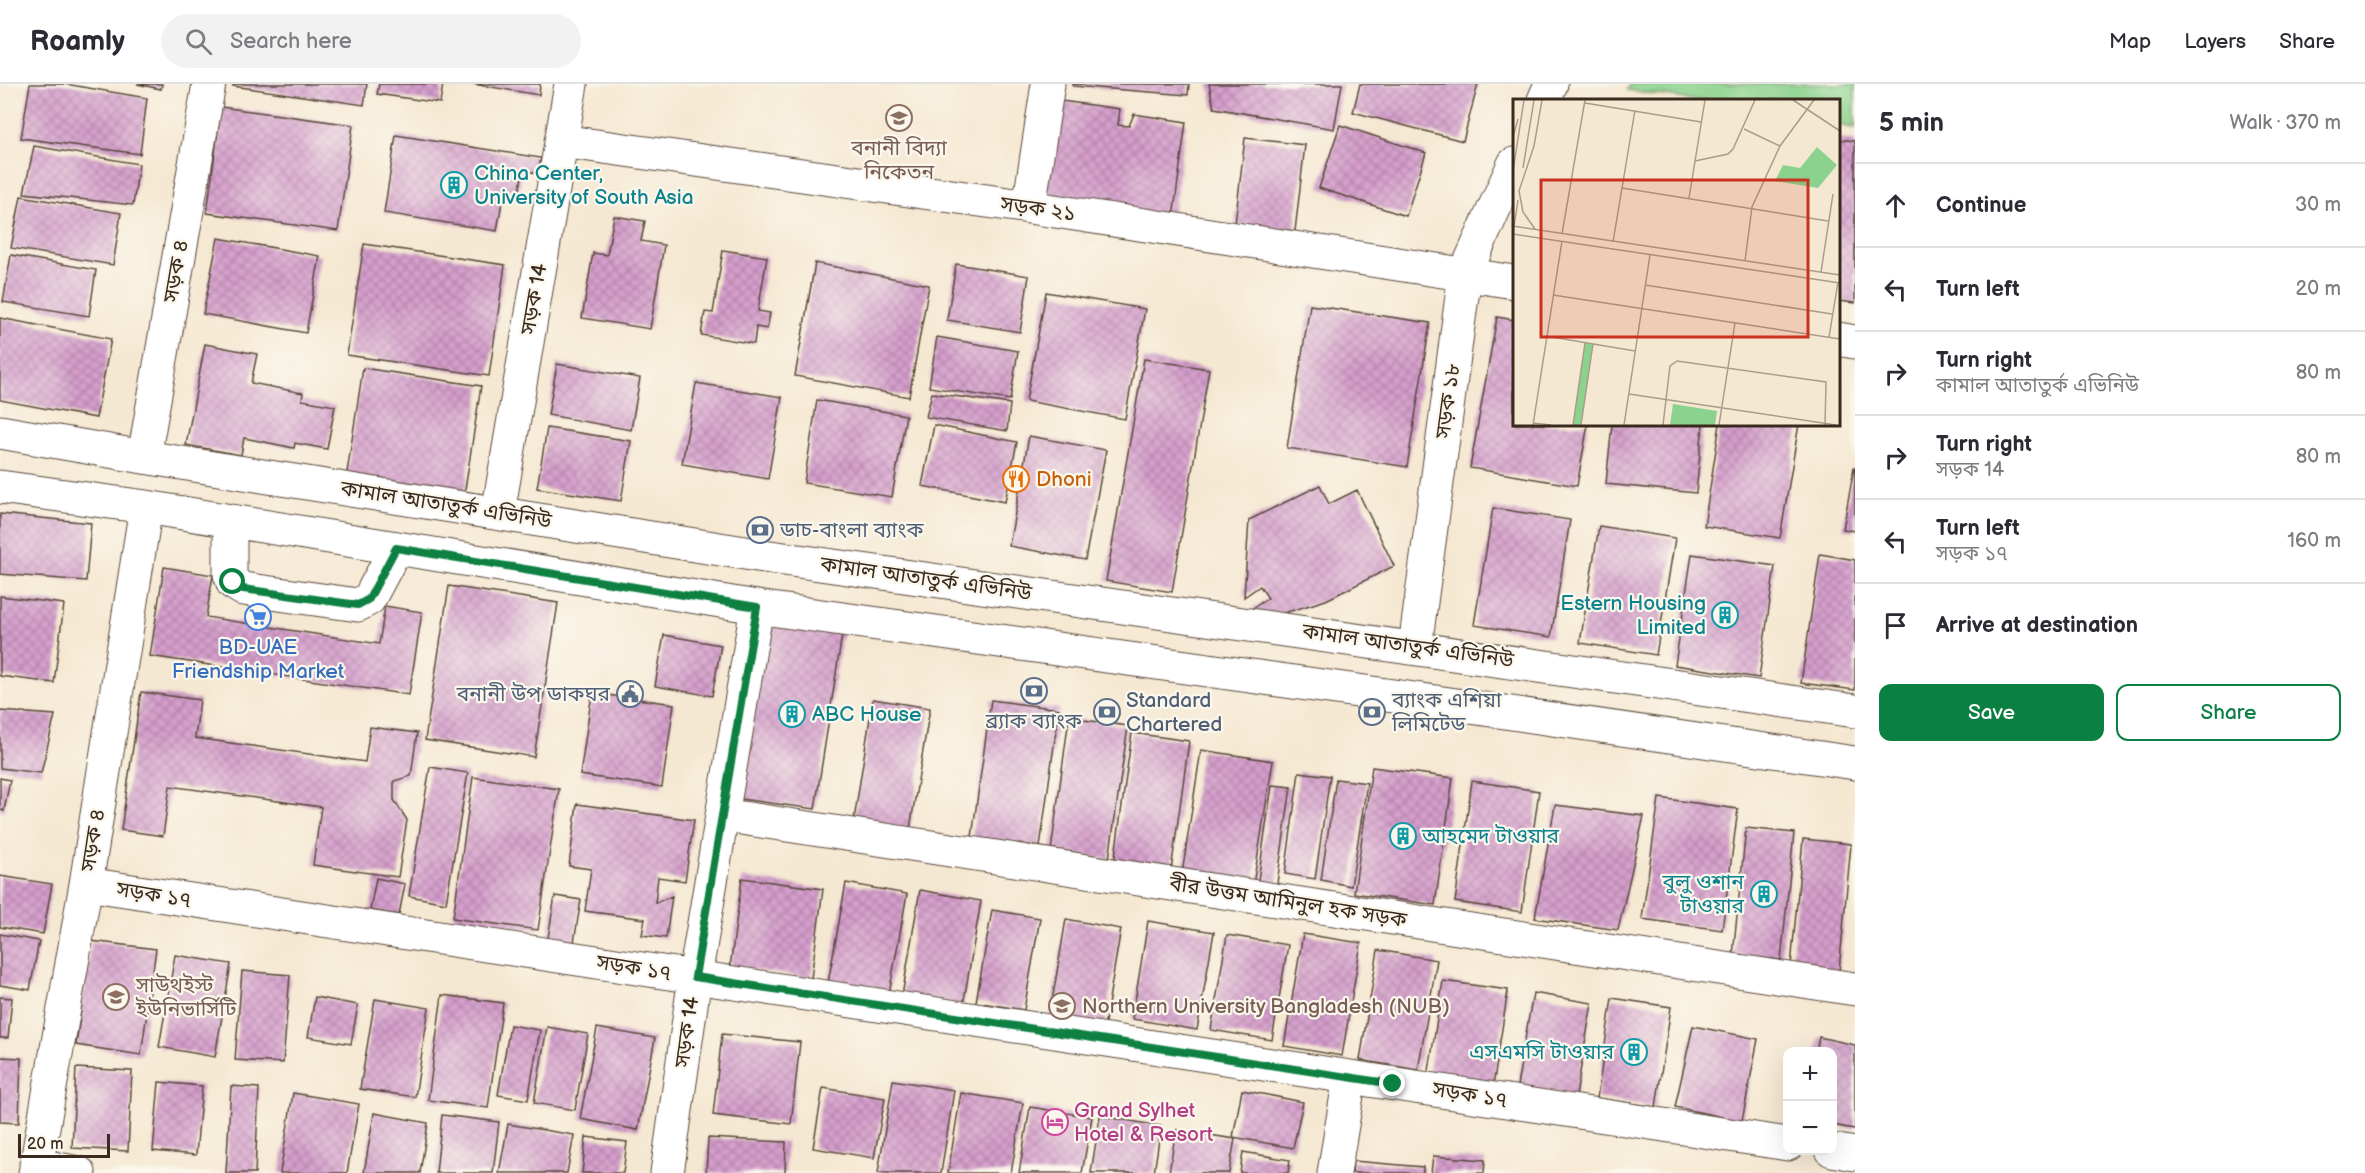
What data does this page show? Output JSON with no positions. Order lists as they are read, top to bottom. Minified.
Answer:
{"streets":{"street":["সড়ক ২১","সড়ক ৪","সড়ক 14","সড়ক ১৮","কামাল আতাতুর্ক এভিনিউ","সড়ক ১৭","বীর উত্তম আমিনুল হক সড়ক"]},"crossings":[["সড়ক ২১","সড়ক 14"],["সড়ক ২১","সড়ক ১৮"],["সড়ক ৪","কামাল আতাতুর্ক এভিনিউ"],["সড়ক ৪","সড়ক ১৭"],["সড়ক 14","কামাল আতাতুর্ক এভিনিউ"],["সড়ক 14","সড়ক ১৭"],["সড়ক 14","বীর উত্তম আমিনুল হক সড়ক"],["সড়ক ১৮","কামাল আতাতুর্ক এভিনিউ"]],"places":{"school or university":["বনানী বিদ্যা নিকেতন","সাউথইস্ট ইউনিভার্সিটি","Northern University Bangladesh (NUB)"],"building":["China Center, University of South Asia","Estern Housing Limited","ABC House","আহমেদ টাওয়ার","বুলু ওশান টাওয়ার","এসএমসি টাওয়ার"],"restaurant":["Dhoni"],"bank":["ডাচ-বাংলা ব্যাংক","ব্র্যাক ব্যাংক","Standard Chartered","ব্যাংক এশিয়া লিমিটেড"],"supermarket":["BD-UAE Friendship Market"],"public building":["বনানী উপ ডাকঘর"],"hotel":["Grand Sylhet Hotel & Resort"]},"scale_bar":"20 m","page":{"header":"Roamly","search":"Search here","nav":["Map","Layers","Share"],"heading":["5 min","Walk · 370 m"],"list":[["Continue","30 m"],["Turn left","20 m"],["Turn right","কামাল আতাতুর্ক এভিনিউ","80 m"],["Turn right","সড়ক 14","80 m"],["Turn left","সড়ক ১৭","160 m"],"Arrive at destination"],"buttons":["Save","Share"],"map_buttons":["+","−"],"scale":"20 m"}}
